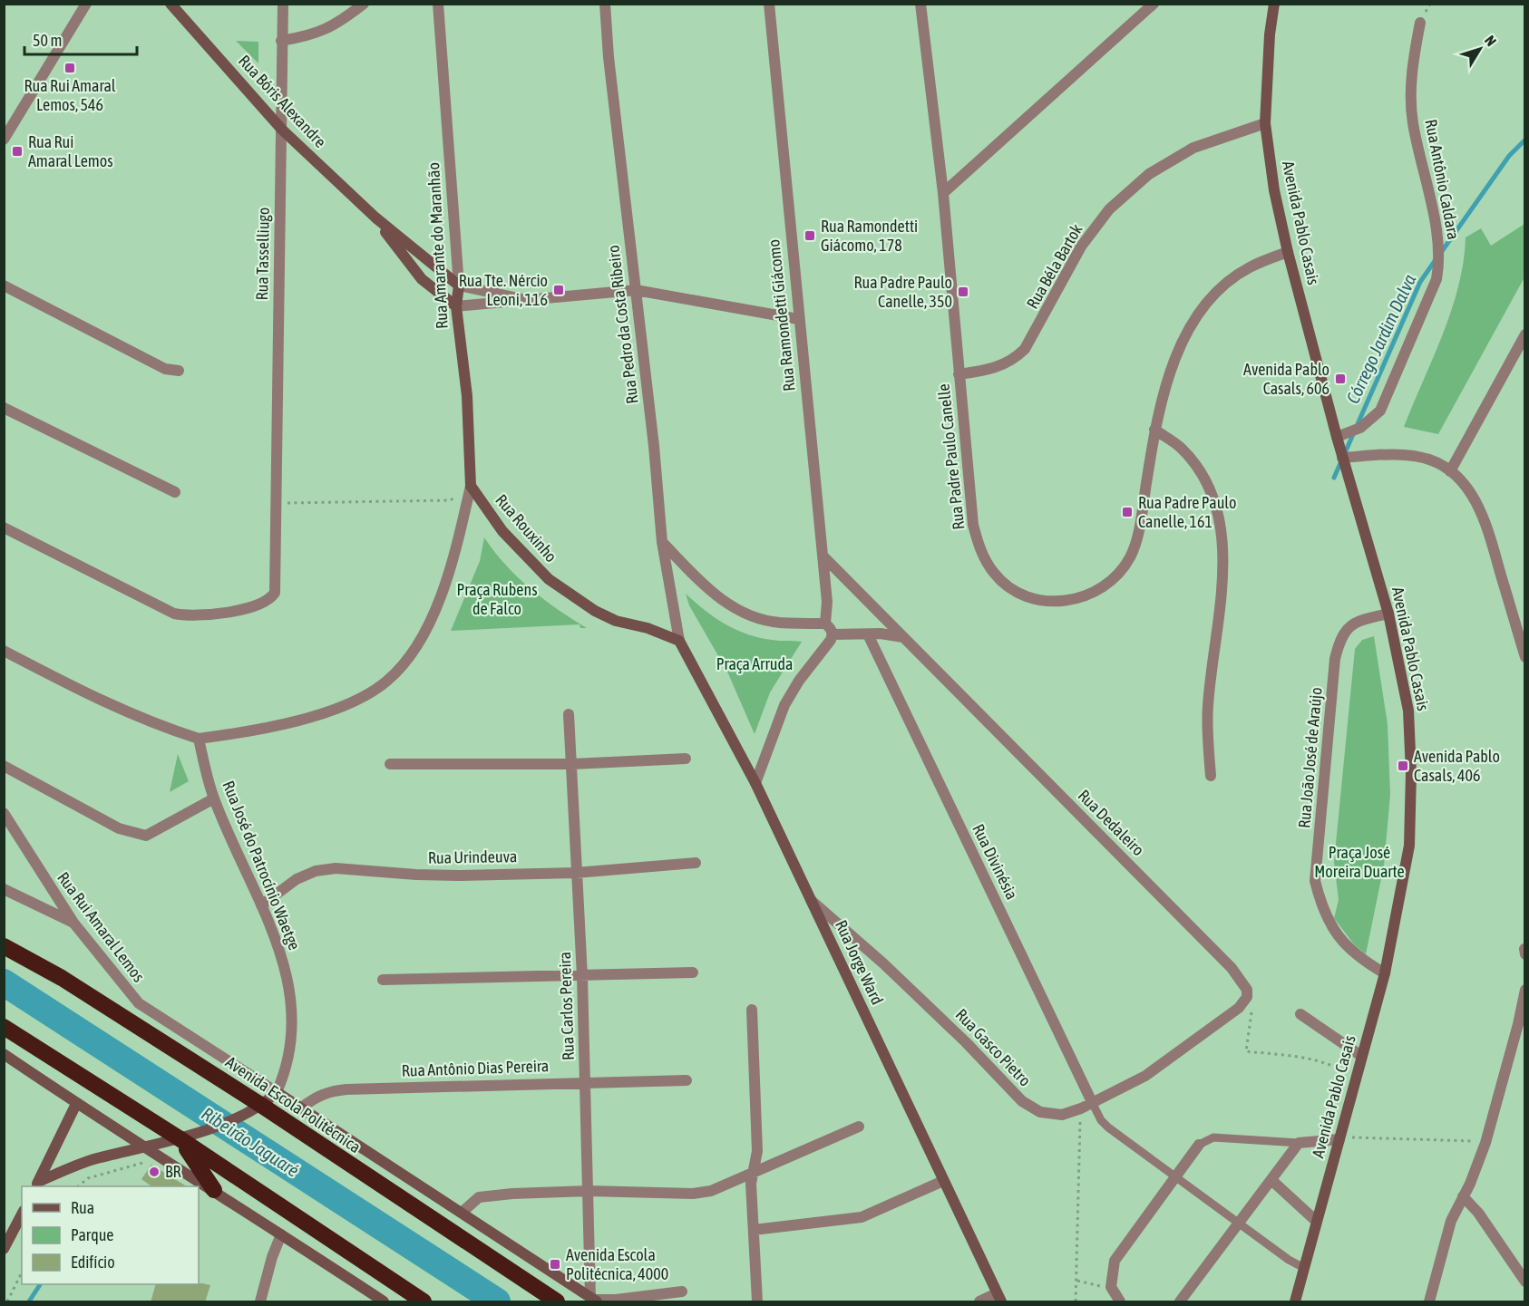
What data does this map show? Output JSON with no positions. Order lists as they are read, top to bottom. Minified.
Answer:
{"streets":{"highway":["Avenida Escola Politécnica"],"street":["Rua Bóris Alexandre","Rua Antônio Caldara","Avenida Pablo Casais","Rua Amarante do Maranhão","Rua Tasselliugo","Rua Béla Bartok","Rua Ramondetti Giácomo","Rua Pedro da Costa Ribeiro","Rua Padre Paulo Canelle","Rua Rouxinho","Rua João José de Araújo","Rua Dedaleiro","Rua Urindeuva","Rua Divinésia","Rua José do Patrocínio Waetge","Rua Rui Amaral Lemos","Rua Jorge Ward","Rua Carlos Pereira","Rua Gasco Pietro","Rua Antônio Dias Pereira"]},"crossings":[["Rua Bóris Alexandre","Rua Amarante do Maranhão"],["Rua Bóris Alexandre","Rua Tasselliugo"],["Rua Antônio Caldara","Avenida Pablo Casais"],["Avenida Pablo Casais","Rua Béla Bartok"],["Avenida Pablo Casais","Rua Padre Paulo Canelle"],["Avenida Pablo Casais","Rua João José de Araújo"],["Rua Amarante do Maranhão","Rua Rouxinho"],["Rua Béla Bartok","Rua Padre Paulo Canelle"],["Rua Ramondetti Giácomo","Rua Dedaleiro"],["Rua Pedro da Costa Ribeiro","Rua Rouxinho"],["Rua Pedro da Costa Ribeiro","Rua Jorge Ward"],["Rua Rouxinho","Rua Jorge Ward"],["Rua Dedaleiro","Rua Gasco Pietro"],["Rua Urindeuva","Rua José do Patrocínio Waetge"],["Rua Urindeuva","Rua Carlos Pereira"],["Rua Divinésia","Rua Gasco Pietro"],["Rua José do Patrocínio Waetge","Rua Rui Amaral Lemos"],["Rua José do Patrocínio Waetge","Avenida Escola Politécnica"],["Rua Rui Amaral Lemos","Avenida Escola Politécnica"],["Rua Jorge Ward","Rua Gasco Pietro"],["Rua Carlos Pereira","Rua Antônio Dias Pereira"],["Rua Carlos Pereira","Avenida Escola Politécnica"],["Rua Antônio Dias Pereira","Avenida Escola Politécnica"]],"water":["Córrego Jardim Dalva","Ribeirão Jaguaré"],"parks":["Praça Rubens de Falco","Praça Arruda","Praça José Moreira Duarte"],"places":{"transit":["Rua Rui Amaral Lemos, 546","Rua Rui Amaral Lemos","Rua Ramondetti Giácomo, 178","Rua Tte. Nércio Leoni, 116","Rua Padre Paulo Canelle, 350","Avenida Pablo Casals, 606","Rua Padre Paulo Canelle, 161","Avenida Pablo Casals, 406","Avenida Escola Politécnica, 4000"],"other":["BR"]},"legend":["Rua","Parque","Edifício"],"scale_bar":"50 m","north":"top right"}
